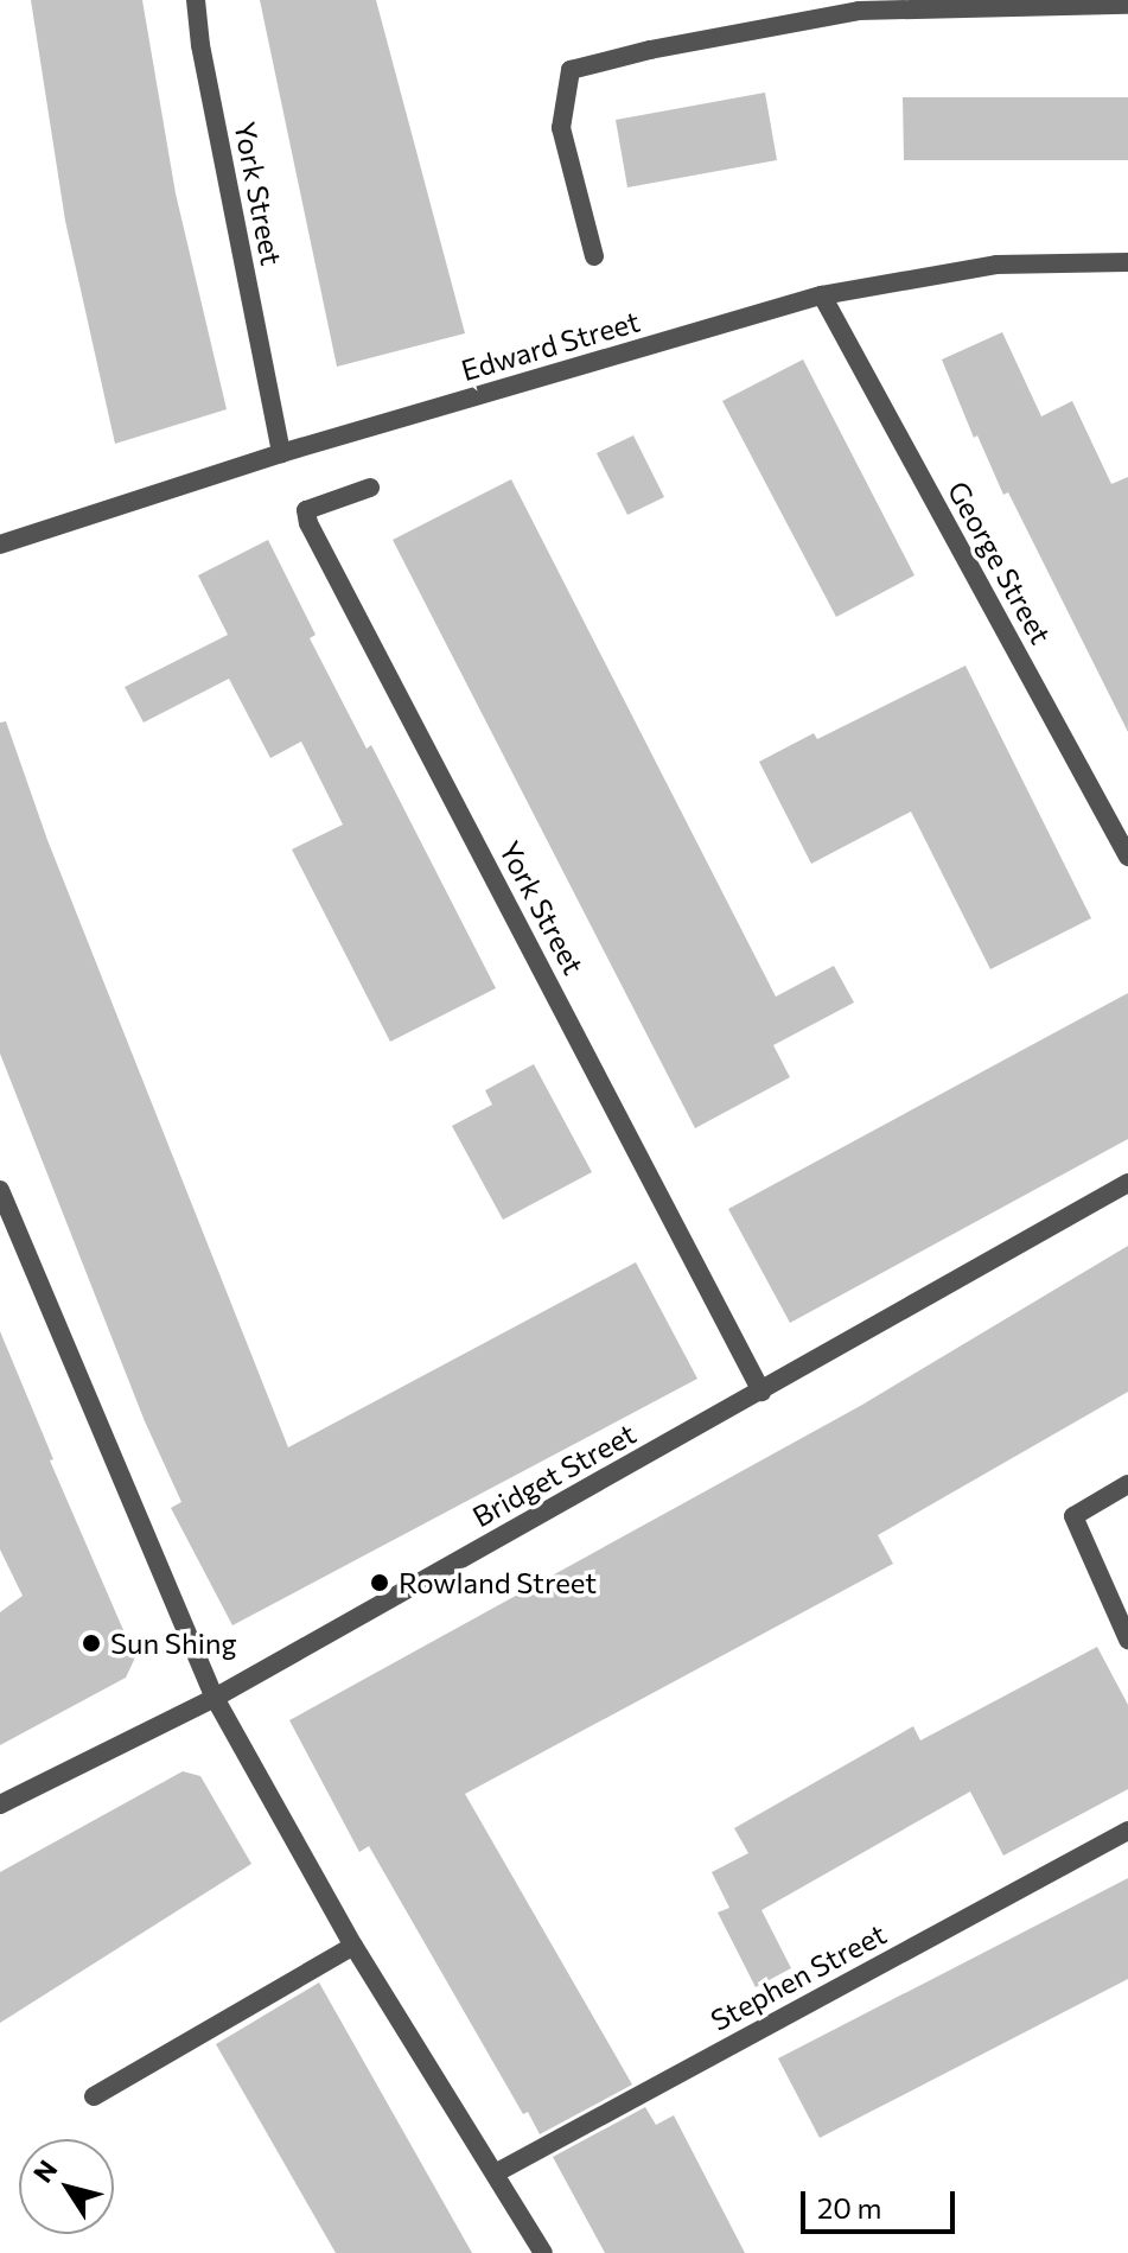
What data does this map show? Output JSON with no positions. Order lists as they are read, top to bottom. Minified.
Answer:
{"streets":{"street":["York Street","Edward Street","George Street","Bridget Street","Stephen Street"]},"crossings":[["York Street","Edward Street"],["York Street","Bridget Street"],["Edward Street","George Street"]],"places":["Rowland Street","Sun Shing"],"scale_bar":"20 m","north":"top left"}
